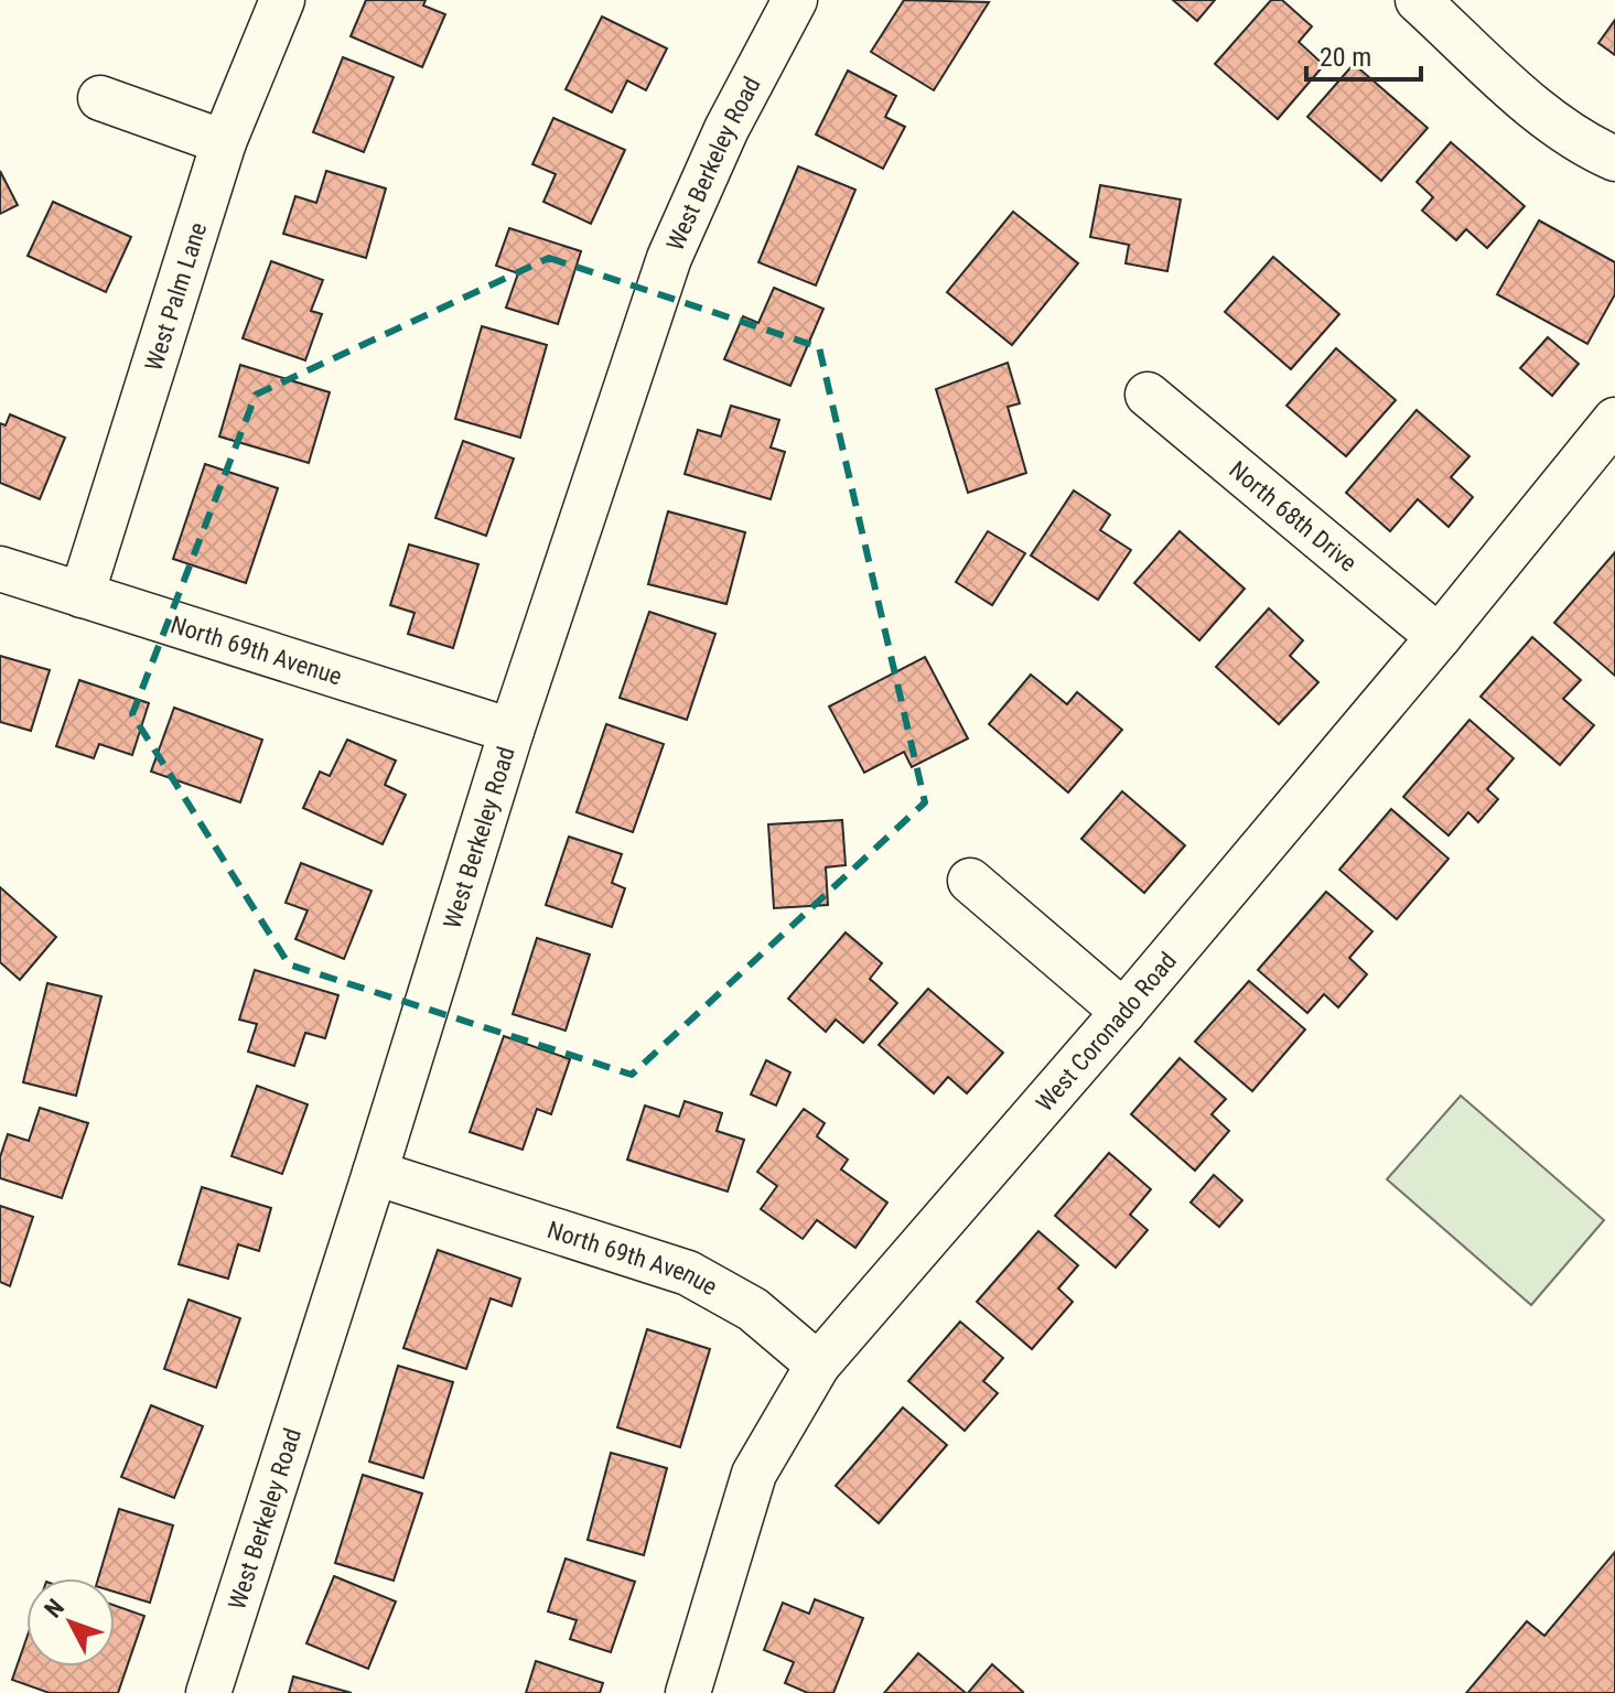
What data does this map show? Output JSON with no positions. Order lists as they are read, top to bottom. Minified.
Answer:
{"streets":{"street":["West Berkeley Road","West Palm Lane","North 68th Drive","North 69th Avenue","West Coronado Road"]},"crossings":[["West Berkeley Road","North 69th Avenue"],["West Palm Lane","North 69th Avenue"],["North 68th Drive","West Coronado Road"],["North 69th Avenue","West Coronado Road"]],"scale_bar":"20 m","north":"top left"}
